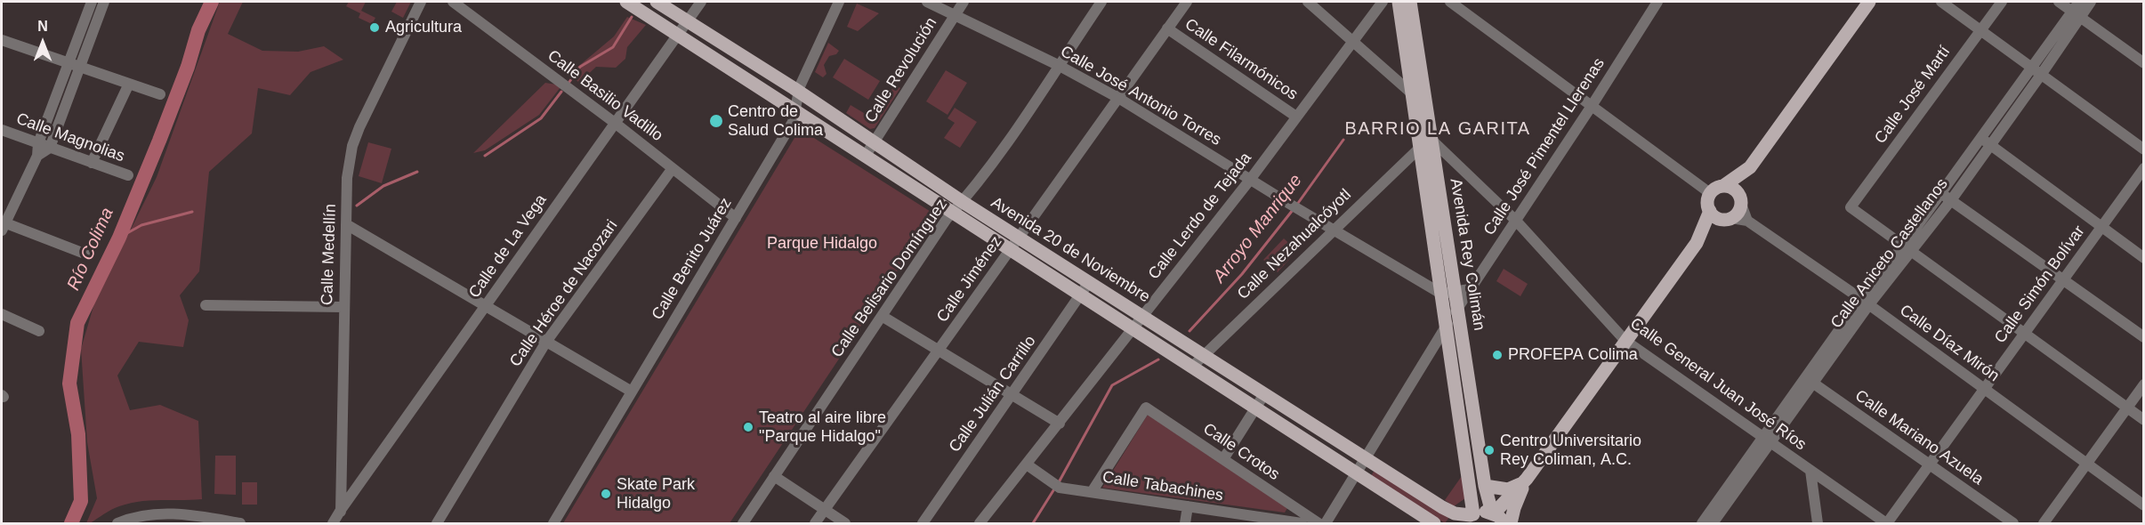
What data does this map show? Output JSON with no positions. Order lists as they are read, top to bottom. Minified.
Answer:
{"streets":{"main road":["Avenida 20 de Noviembre","Avenida Rey Colimán"],"street":["Calle Filarmónicos","Calle Revolución","Calle José Martí","Calle Basilio Vadillo","Calle José Antonio Torres","Calle Magnolias","Calle José Pimentel Llerenas","Calle Lerdo de Tejada","Calle Nezahualcóyotl","Calle de La Vega","Calle Aniceto Castellanos","Calle Medellín","Calle Benito Juárez","Calle Belisario Domínguez","Calle Jiménez","Calle Simón Bolívar","Calle Héroe de Nacozari","Calle Díaz Mirón","Calle General Juan José Ríos","Calle Julián Carrillo","Calle Mariano Azuela","Calle Crotos","Calle Tabachines"]},"crossings":[["Calle Filarmónicos","Calle Lerdo de Tejada"],["Calle Filarmónicos","Calle Jiménez"],["Calle Revolución","Calle José Antonio Torres"],["Calle Revolución","Avenida 20 de Noviembre"],["Calle José Martí","Calle Aniceto Castellanos"],["Calle Basilio Vadillo","Calle de La Vega"],["Calle Basilio Vadillo","Calle Benito Juárez"],["Calle Basilio Vadillo","Calle Héroe de Nacozari"],["Calle José Antonio Torres","Calle Lerdo de Tejada"],["Calle José Antonio Torres","Calle Nezahualcóyotl"],["Calle José Antonio Torres","Avenida Rey Colimán"],["Calle José Antonio Torres","Calle Belisario Domínguez"],["Calle José Antonio Torres","Calle Jiménez"],["Calle José Pimentel Llerenas","Avenida 20 de Noviembre"],["Calle José Pimentel Llerenas","Avenida Rey Colimán"],["Calle José Pimentel Llerenas","Calle General Juan José Ríos"],["Calle Lerdo de Tejada","Avenida 20 de Noviembre"],["Calle Lerdo de Tejada","Calle Tabachines"],["Calle Nezahualcóyotl","Avenida 20 de Noviembre"],["Calle Nezahualcóyotl","Avenida Rey Colimán"],["Calle Nezahualcóyotl","Calle General Juan José Ríos"],["Calle de La Vega","Avenida 20 de Noviembre"],["Calle de La Vega","Calle Medellín"],["Avenida 20 de Noviembre","Avenida Rey Colimán"],["Avenida 20 de Noviembre","Calle Benito Juárez"],["Avenida 20 de Noviembre","Calle Belisario Domínguez"],["Avenida 20 de Noviembre","Calle Jiménez"],["Avenida 20 de Noviembre","Calle Julián Carrillo"],["Calle Aniceto Castellanos","Calle Díaz Mirón"],["Calle Aniceto Castellanos","Calle General Juan José Ríos"],["Calle Aniceto Castellanos","Calle Mariano Azuela"],["Avenida Rey Colimán","Calle General Juan José Ríos"],["Calle Simón Bolívar","Calle Díaz Mirón"],["Calle Simón Bolívar","Calle General Juan José Ríos"],["Calle Simón Bolívar","Calle Mariano Azuela"],["Calle Crotos","Calle Tabachines"]],"districts":["BARRIO LA GARITA"],"water":["Arroyo Manrique","Río Colima"],"parks":["Parque Hidalgo"],"places":["Agricultura","Centro de Salud Colima","PROFEPA Colima","Teatro al aire libre \"Parque Hidalgo\"","Centro Universitario Rey Coliman, A.C.","Skate Park Hidalgo"],"north":"top"}
